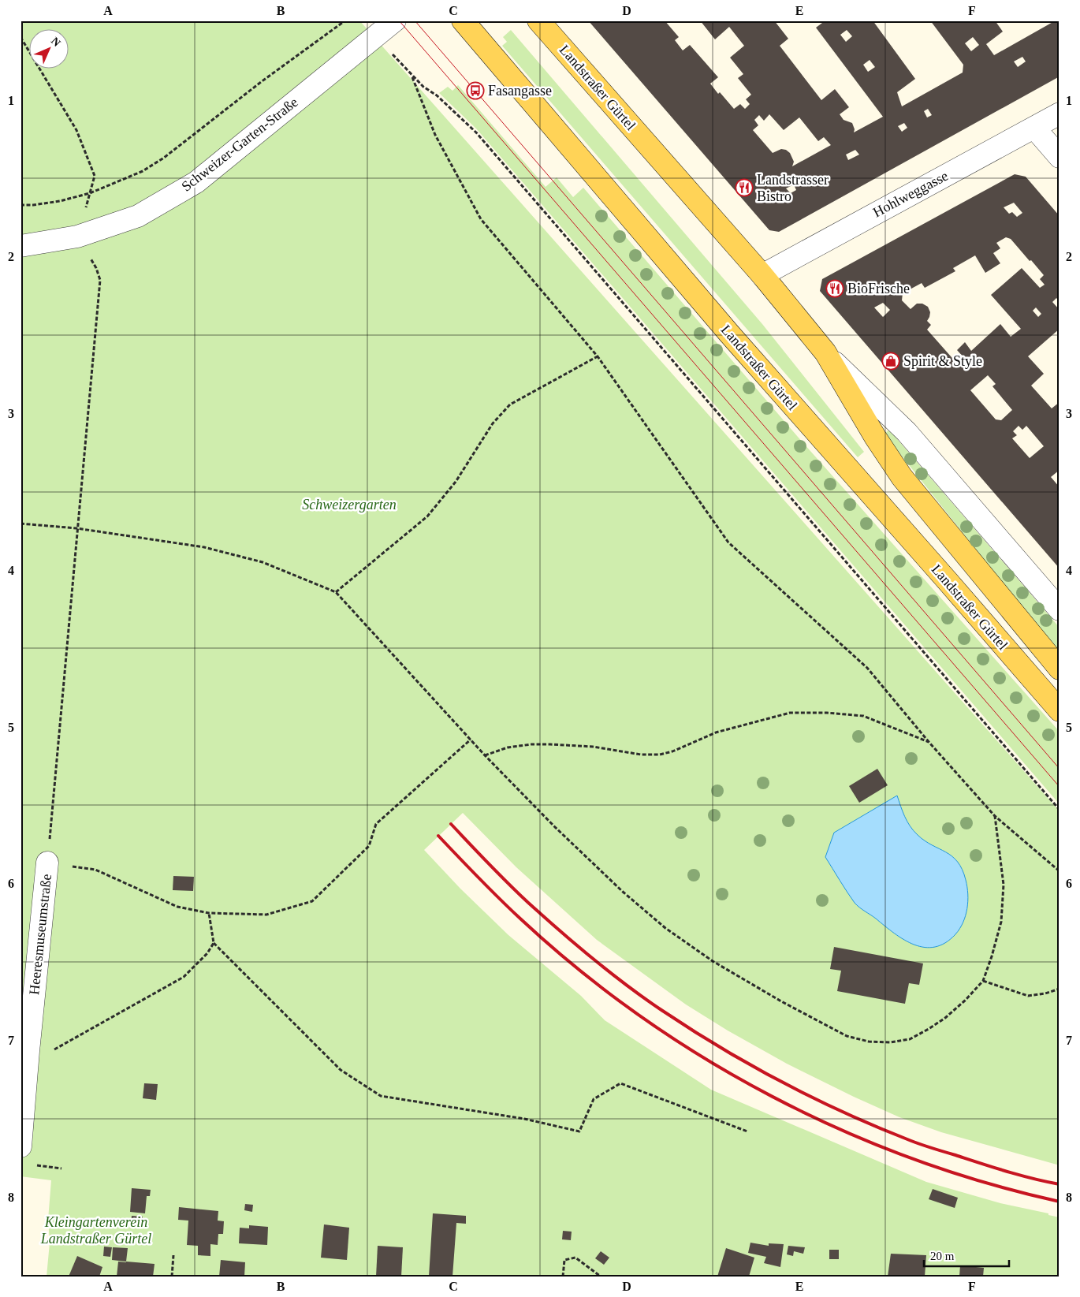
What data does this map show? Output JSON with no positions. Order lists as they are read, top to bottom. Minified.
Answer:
{"streets":{"main road":["Landstraßer Gürtel"],"street":["Schweizer-Garten-Straße","Hohlweggasse","Heeresmuseumstraße"]},"crossings":[["Landstraßer Gürtel","Hohlweggasse"]],"parks":["Schweizergarten","Kleingartenverein Landstraßer Gürtel"],"places":{"bus stop":["Fasangasse"],"restaurant":["Landstrasser Bistro","BioFrische"],"shop":["Spirit & Style"]},"scale_bar":"20 m","north":"top right","grid":{"columns":["A","B","C","D","E","F"],"rows":["1","2","3","4","5","6","7","8"]}}
